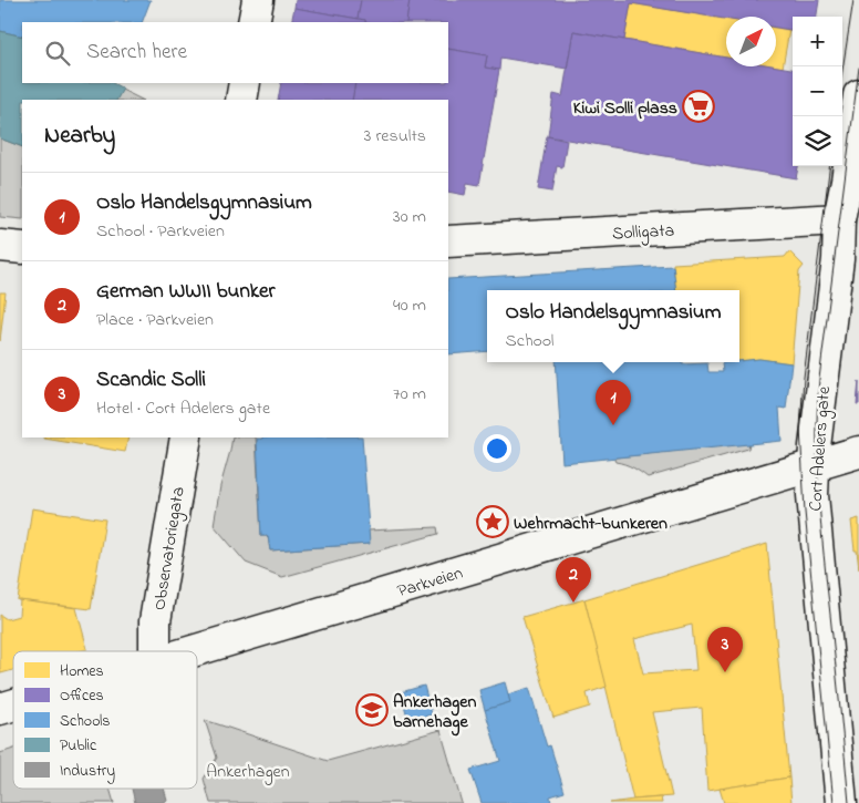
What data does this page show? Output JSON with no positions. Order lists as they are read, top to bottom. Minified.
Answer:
{"streets":{"street":["Solligata","Cort Adelers gate","Observatoriegata","Parkveien"]},"crossings":[["Solligata","Cort Adelers gate"],["Cort Adelers gate","Parkveien"]],"parks":["Ankerhagen"],"places":{"supermarket":["Kiwi Solli plass"],"place":["Wehrmacht-bunkeren"],"school or university":["Ankerhagen barnehage"]},"legend":["Homes","Offices","Schools","Public","Industry"],"north":"top right","page":{"map_buttons":["+","−"],"search":"Search here","heading":["Nearby","3 results"],"list":[{"mark":"1","name":"Oslo Handelsgymnasium","note":"School · Parkveien","value":"30 m"},{"mark":"2","name":"German WWII bunker","note":"Place · Parkveien","value":"40 m"},{"mark":"3","name":"Scandic Solli","note":"Hotel · Cort Adelers gate","value":"70 m"}],"popup":["Oslo Handelsgymnasium","School"],"pins":["1","2","3"]}}
